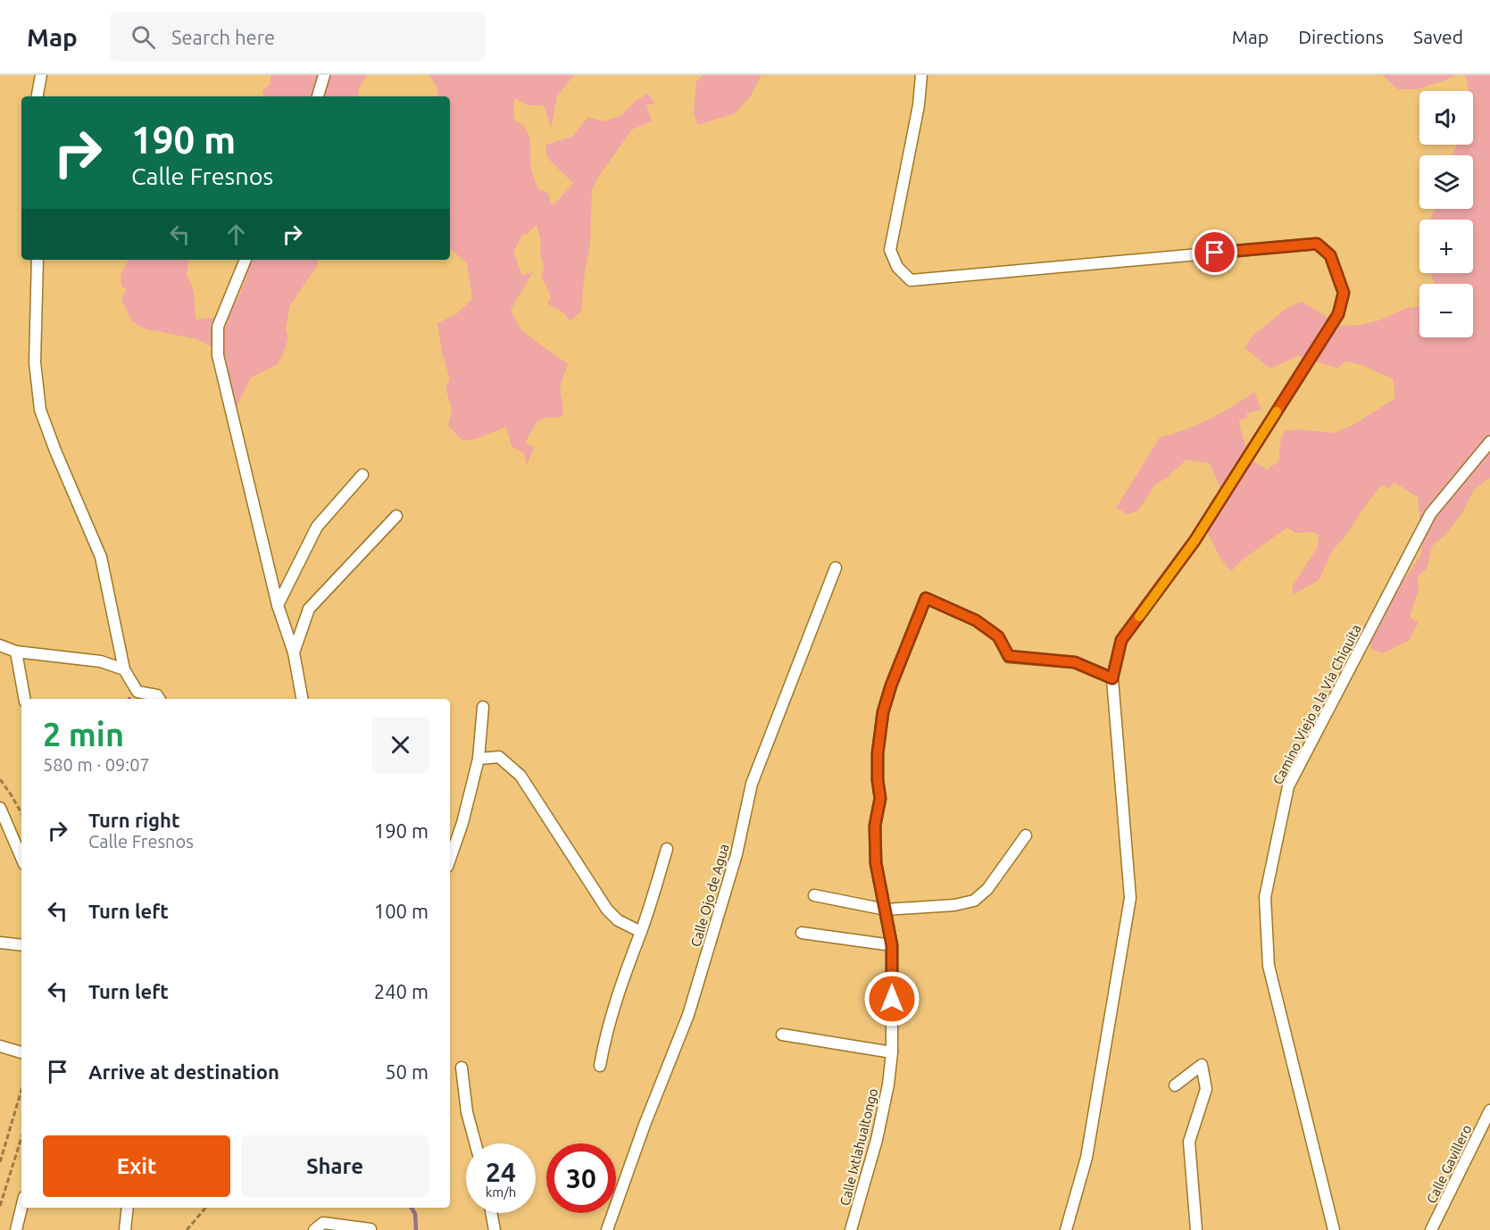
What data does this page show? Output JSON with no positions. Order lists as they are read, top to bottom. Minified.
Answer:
{"streets":{"street":["Camino Viejo a la Vía Chiquita","Calle Ojo de Agua","Calle Ixtlahualtongo","Calle Gavillero"]},"page":{"header":"Map","search":"Search here","nav":["Map","Directions","Saved"],"map_buttons":["+","−"],"turn":["190 m","Calle Fresnos"],"heading":["2 min","580 m · 09:07"],"list":[{"name":"Turn right","note":"Calle Fresnos","value":"190 m"},{"name":"Turn left","value":"100 m"},{"name":"Turn left","value":"240 m"},{"name":"Arrive at destination","value":"50 m"}],"buttons":["Exit","Share"],"speed":"24 km/h","limit":"30"}}
